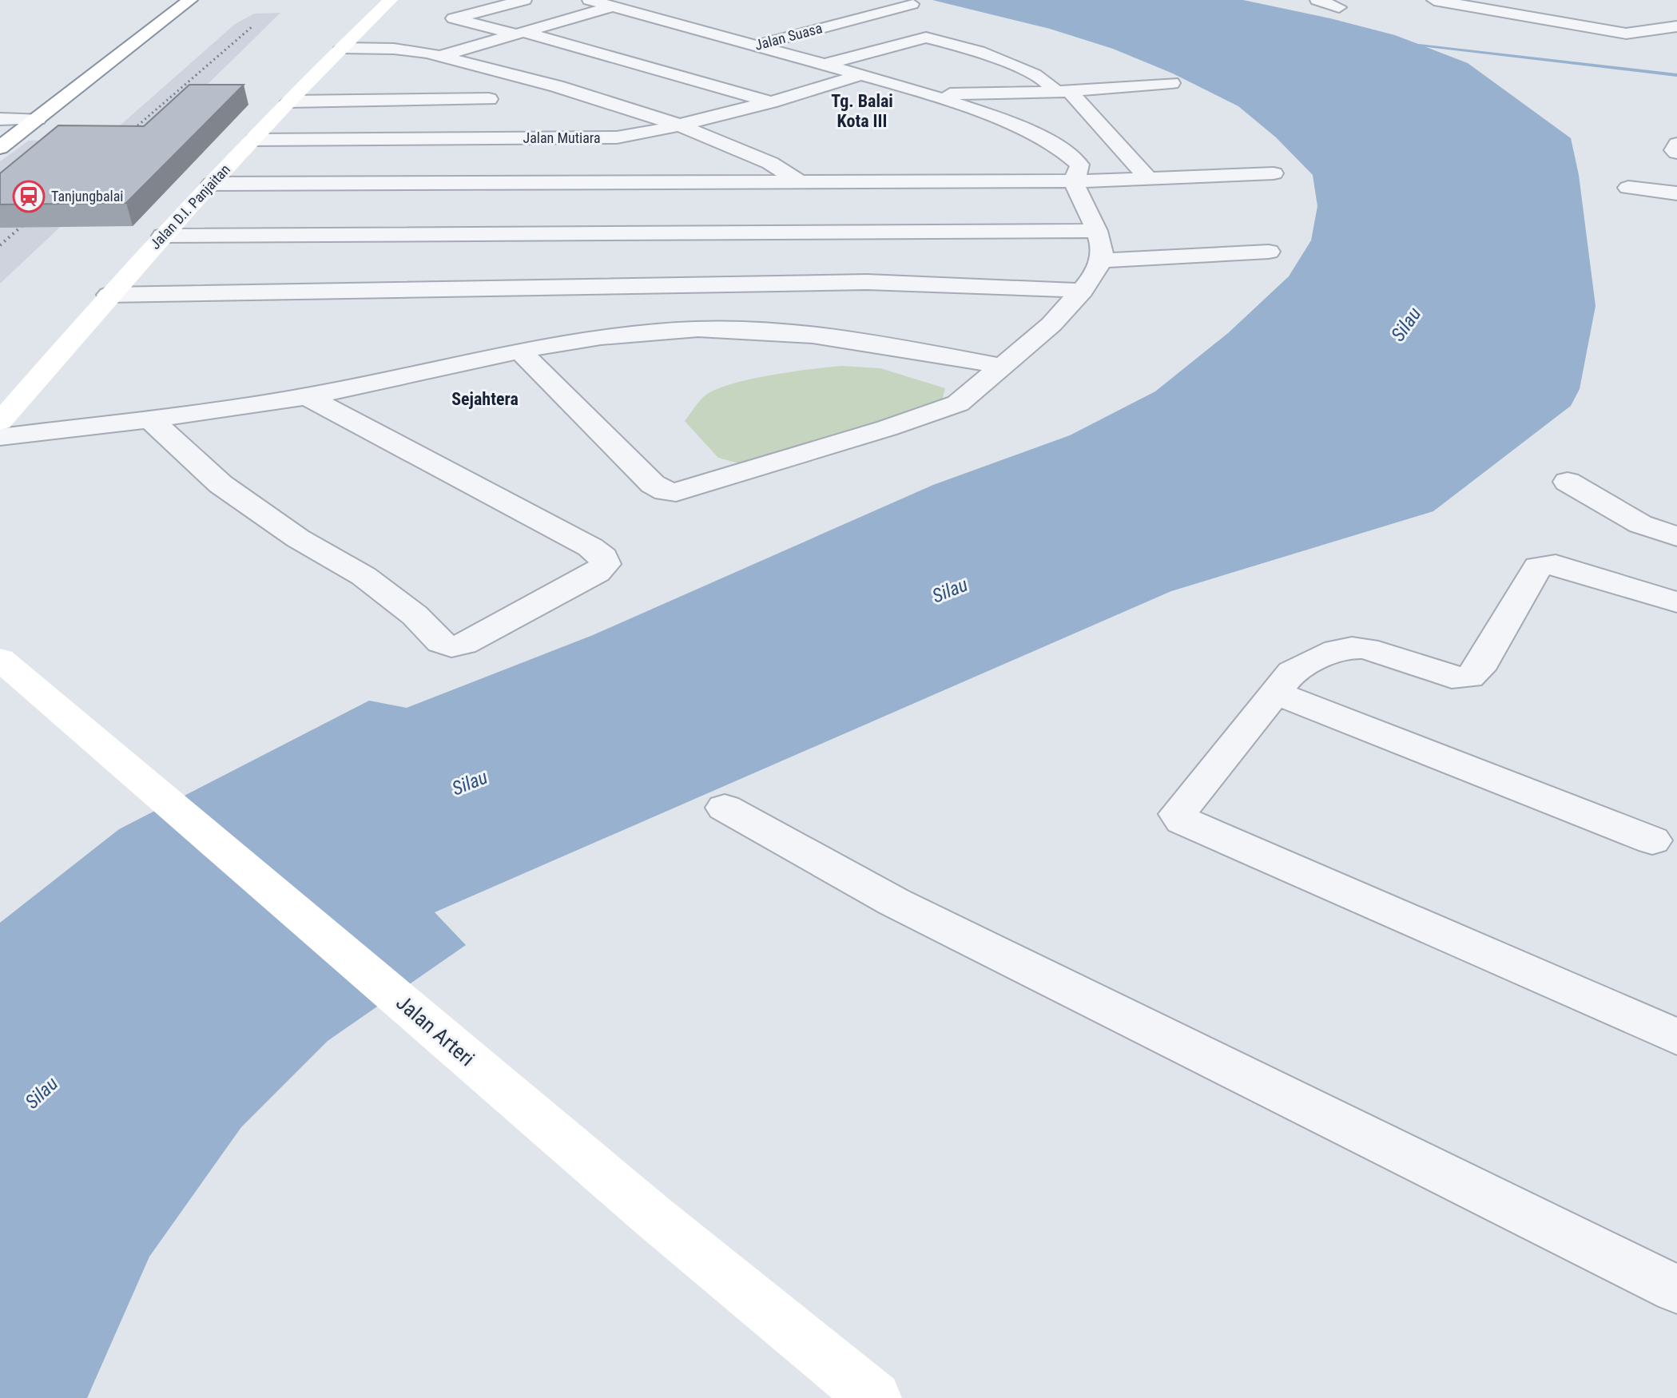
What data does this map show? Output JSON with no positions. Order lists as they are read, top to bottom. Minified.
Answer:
{"streets":{"main road":["Jalan D.I. Panjaitan","Jalan Arteri"],"street":["Jalan Suasa","Jalan Mutiara"]},"crossings":[["Jalan Mutiara","Jalan D.I. Panjaitan"]],"districts":["Tg. Balai Kota III","Sejahtera"],"water":["Silau"],"places":{"station":["Tanjungbalai"]}}
